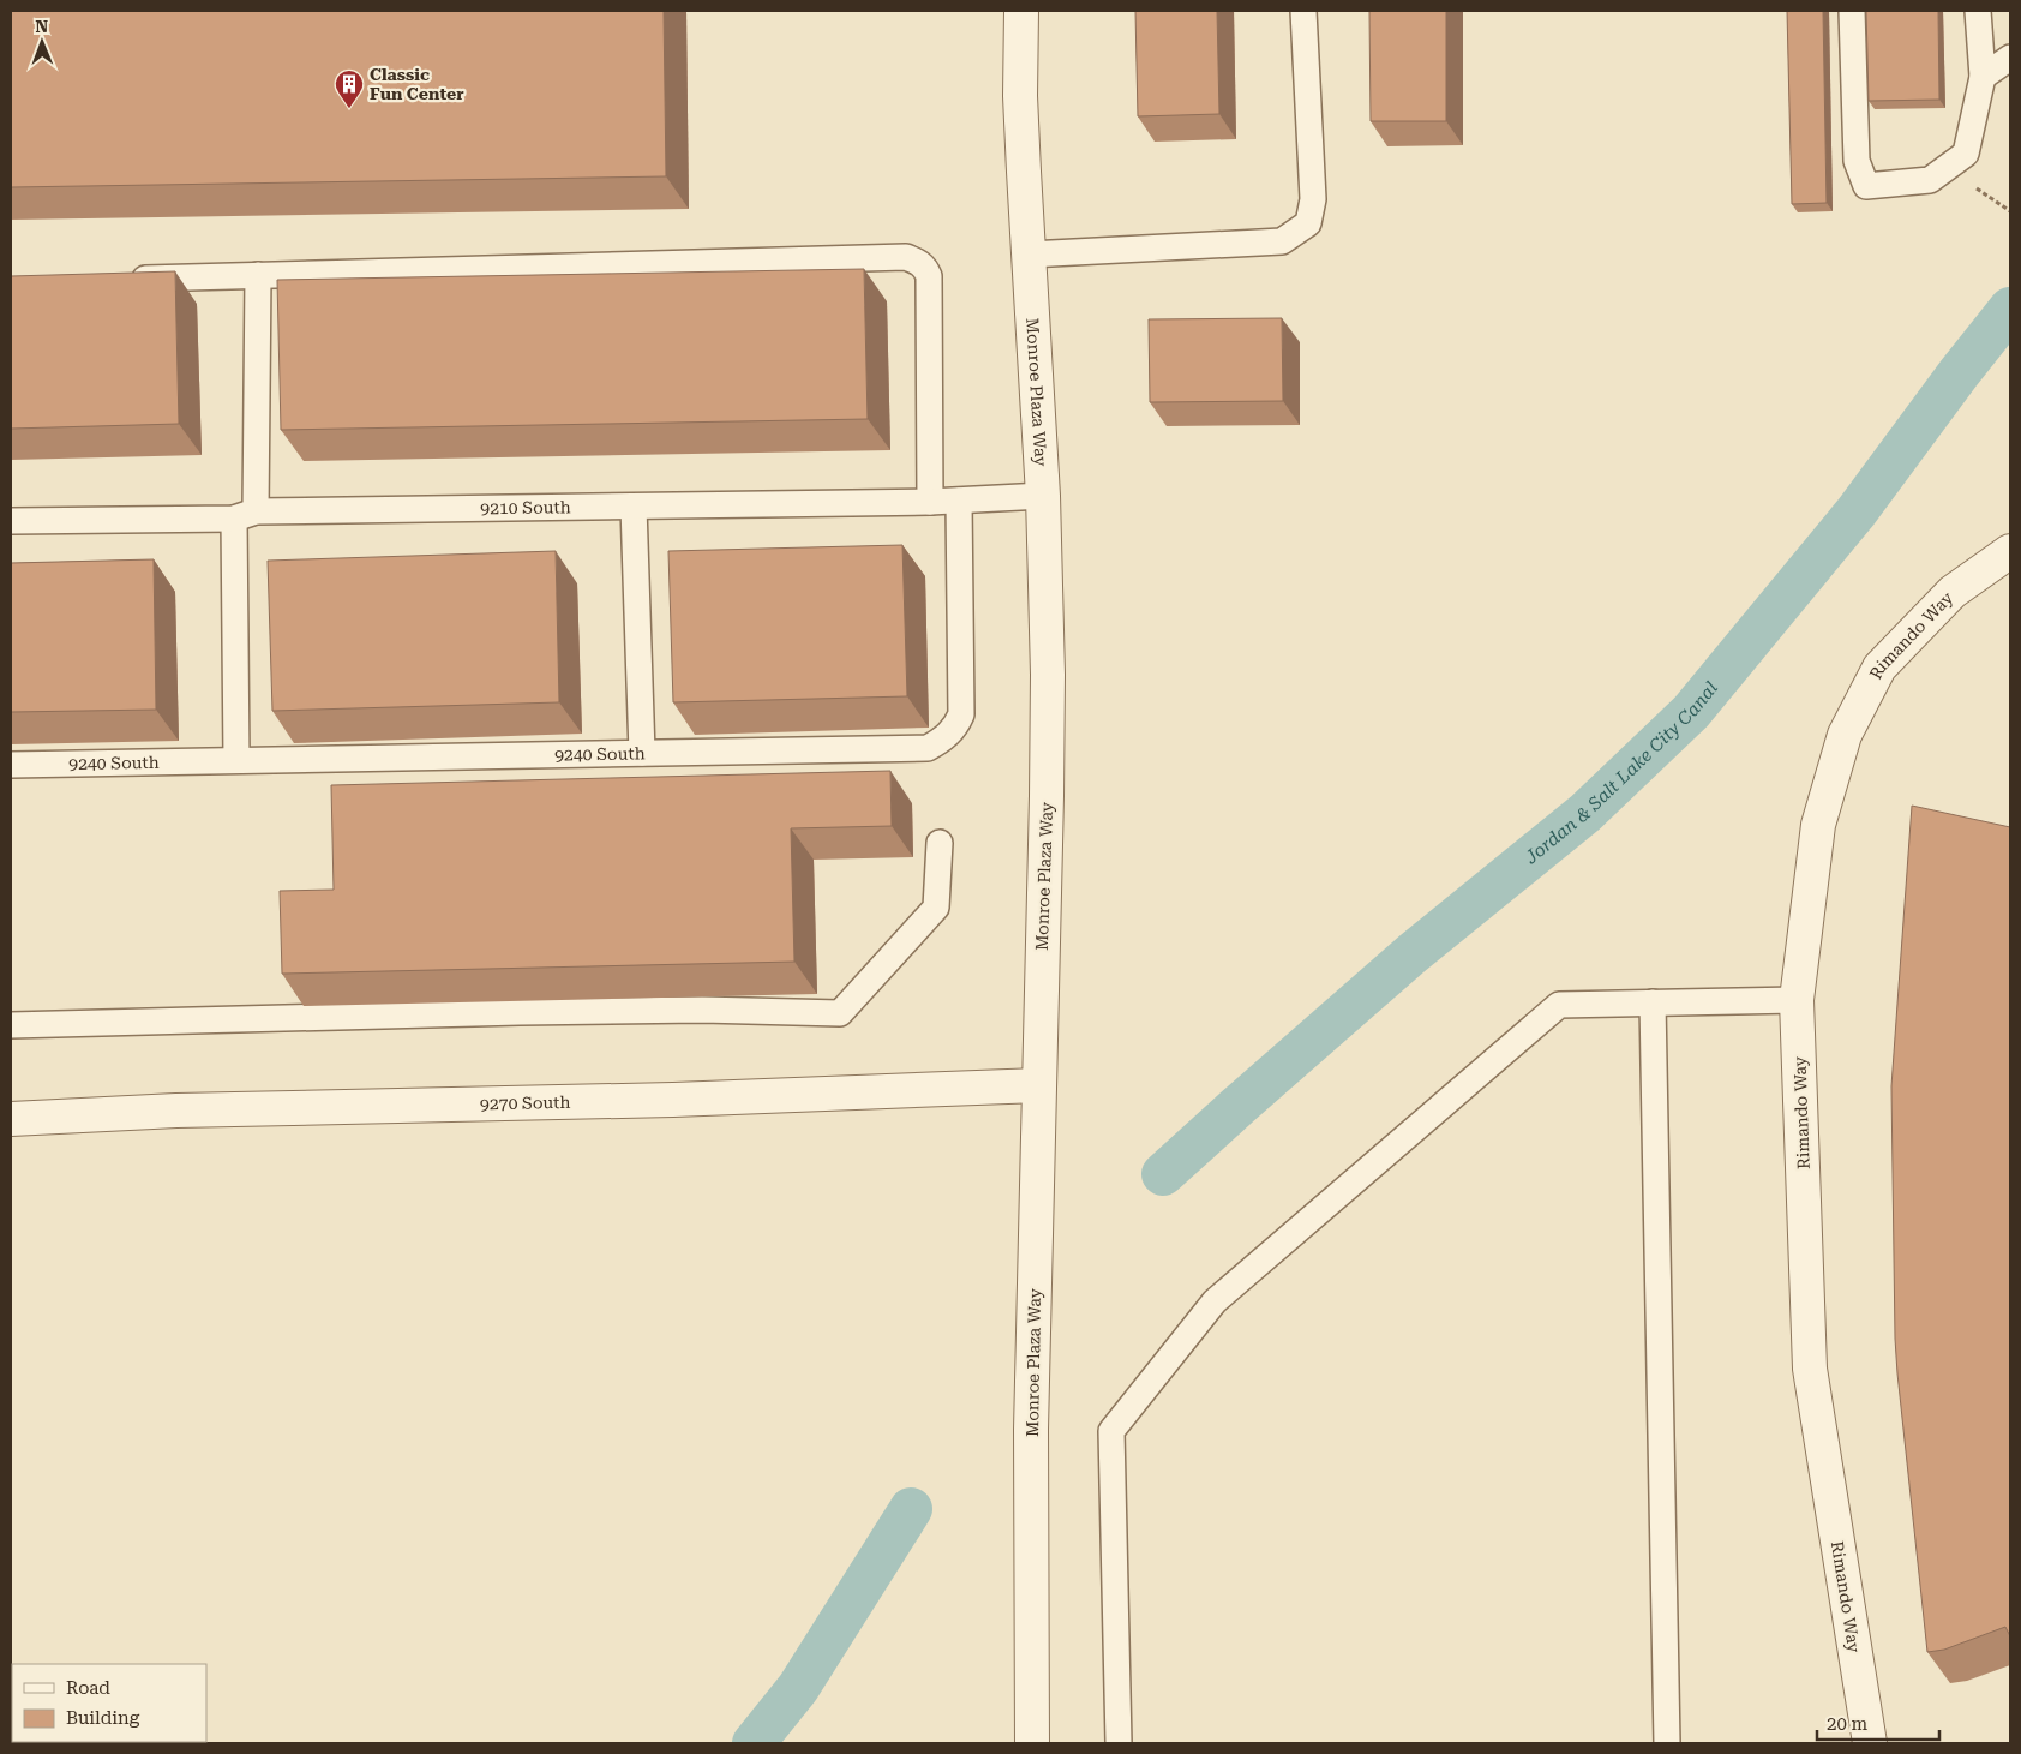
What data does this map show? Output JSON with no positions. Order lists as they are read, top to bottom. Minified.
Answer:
{"streets":{"street":["Monroe Plaza Way","Rimando Way","9270 South"],"lane":["9210 South","9240 South"]},"crossings":[["Monroe Plaza Way","9210 South"],["Monroe Plaza Way","9270 South"],["9210 South","9240 South"]],"water":["Jordan & Salt Lake City Canal"],"places":{"building":["Classic Fun Center"]},"legend":["Road","Building"],"scale_bar":"20 m","north":"top"}
